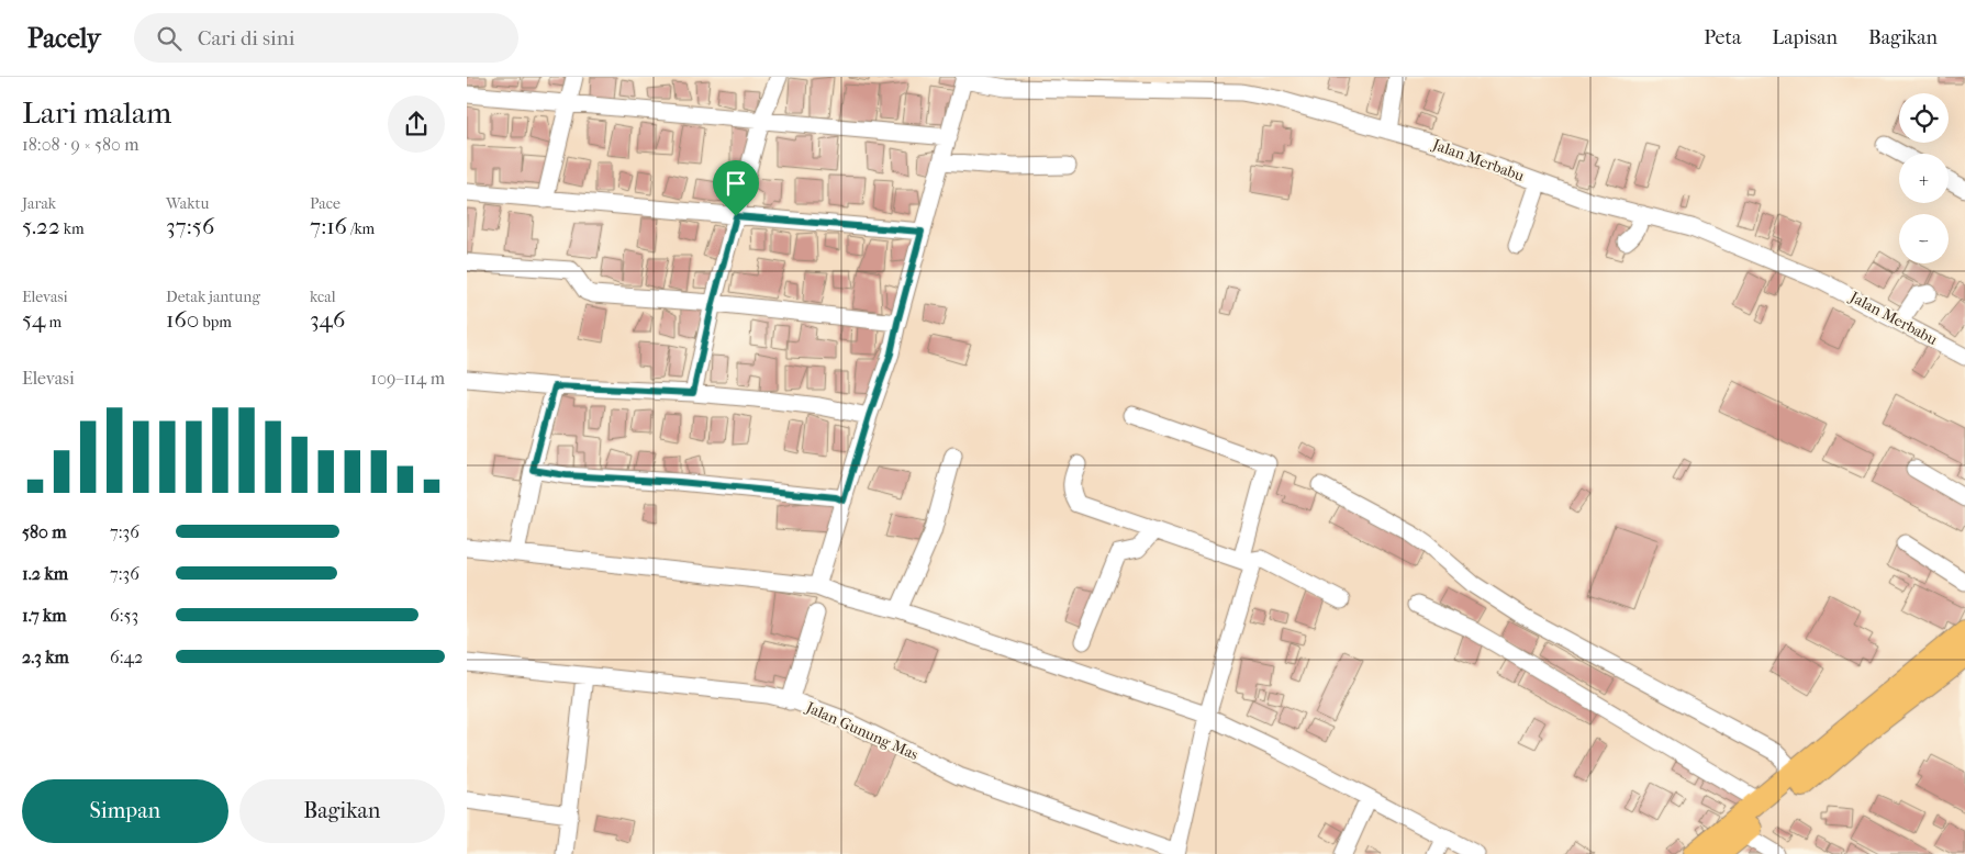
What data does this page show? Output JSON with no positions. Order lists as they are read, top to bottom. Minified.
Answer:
{"streets":{"street":["Jalan Merbabu","Jalan Gunung Mas"]},"page":{"header":"Pacely","search":"Cari di sini","nav":["Peta","Lapisan","Bagikan"],"heading":["Lari malam","18:08 · 9 × 580 m"],"map_buttons":["+","−"],"stats":[["Jarak","5.22 km"],["Waktu","37:56"],["Pace","7:16 /km"],["Elevasi","54 m"],["Detak jantung","160 bpm"],["kcal","346"]],"chart":["Elevasi","109–114 m"],"list":[{"name":"580 m","note":"7:36"},{"name":"1.2 km","note":"7:36"},{"name":"1.7 km","note":"6:53"},{"name":"2.3 km","note":"6:42"}],"buttons":["Simpan","Bagikan"]}}
